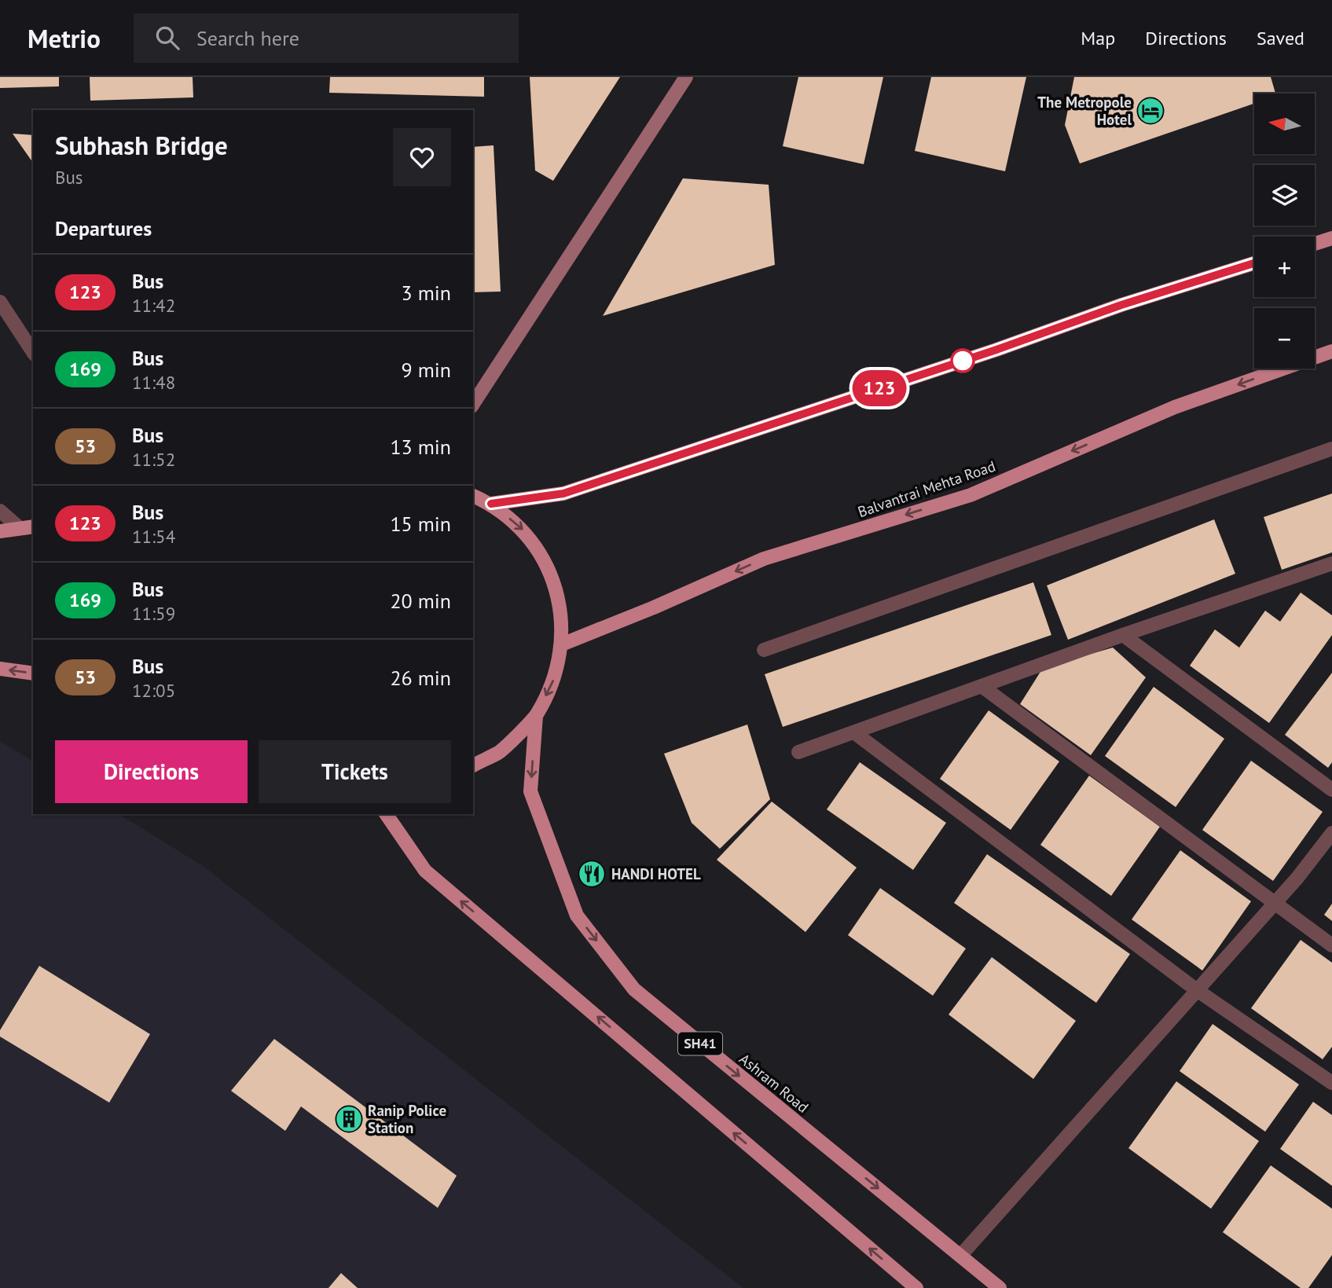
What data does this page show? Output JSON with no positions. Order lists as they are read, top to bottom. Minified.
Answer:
{"streets":{"main road":["Balvantrai Mehta Road","SH41","Ashram Road"]},"places":{"hotel":["The Metropole Hotel"],"restaurant":["HANDI HOTEL"],"building":["Ranip Police Station"]},"lines":["bus line 123"],"north":"left","page":{"header":"Metrio","search":"Search here","nav":["Map","Directions","Saved"],"on_map":"123","map_buttons":["+","−"],"heading":[["Subhash Bridge","Bus"],"Departures"],"list":[{"mark":"123","name":"Bus","note":"11:42","value":"3 min"},{"mark":"169","name":"Bus","note":"11:48","value":"9 min"},{"mark":"53","name":"Bus","note":"11:52","value":"13 min"},{"mark":"123","name":"Bus","note":"11:54","value":"15 min"},{"mark":"169","name":"Bus","note":"11:59","value":"20 min"},{"mark":"53","name":"Bus","note":"12:05","value":"26 min"}],"buttons":["Directions","Tickets"]}}
